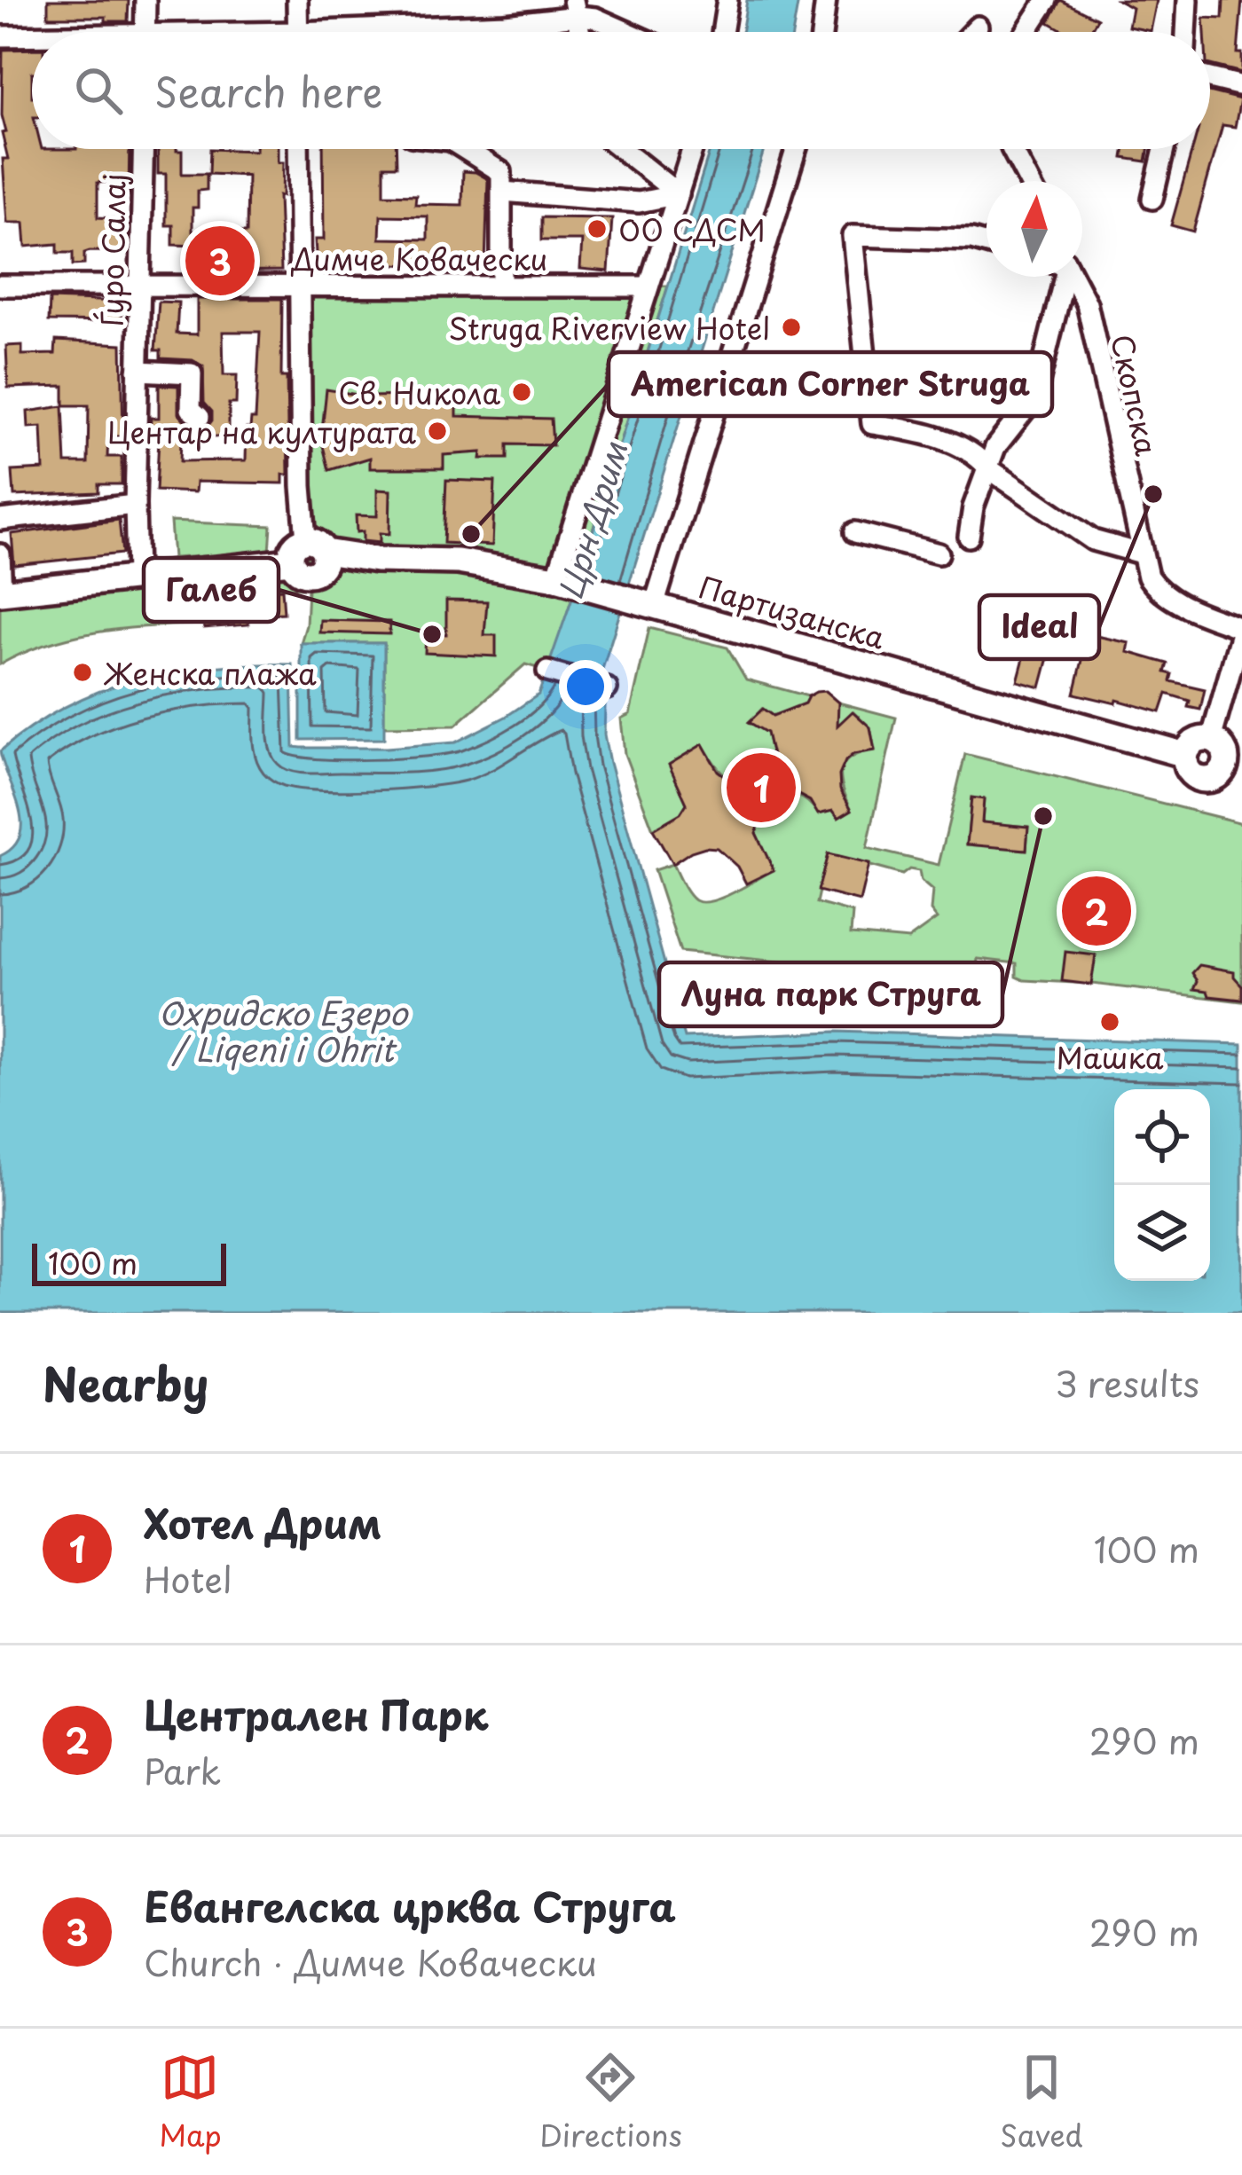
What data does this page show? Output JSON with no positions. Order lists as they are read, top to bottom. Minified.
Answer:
{"streets":{"main road":["Партизанска"],"street":["Ѓуро Салај","Димче Ковачески","Скопска"]},"crossings":[["Ѓуро Салај","Димче Ковачески"]],"water":["Црн Дрим","Охридско Езеро / Liqeni i Ohrit"],"places":["ОО СДСМ","Struga Riverview Hotel","Св. Никола","Центар на културата","Ideal","American Corner Struga","Галеб","Женска плажа","Луна парк Струга","Машка"],"scale_bar":"100 m","north":"top","page":{"search":"Search here","pins":["3","1","2"],"scale":"100 m","heading":["Nearby","3 results"],"list":[{"mark":"1","name":"Хотел Дрим","note":"Hotel","value":"100 m"},{"mark":"2","name":"Централен Парк","note":"Park","value":"290 m"},{"mark":"3","name":"Евангелска црква Струга","note":"Church · Димче Ковачески","value":"290 m"}],"nav":["Map","Directions","Saved"]}}
